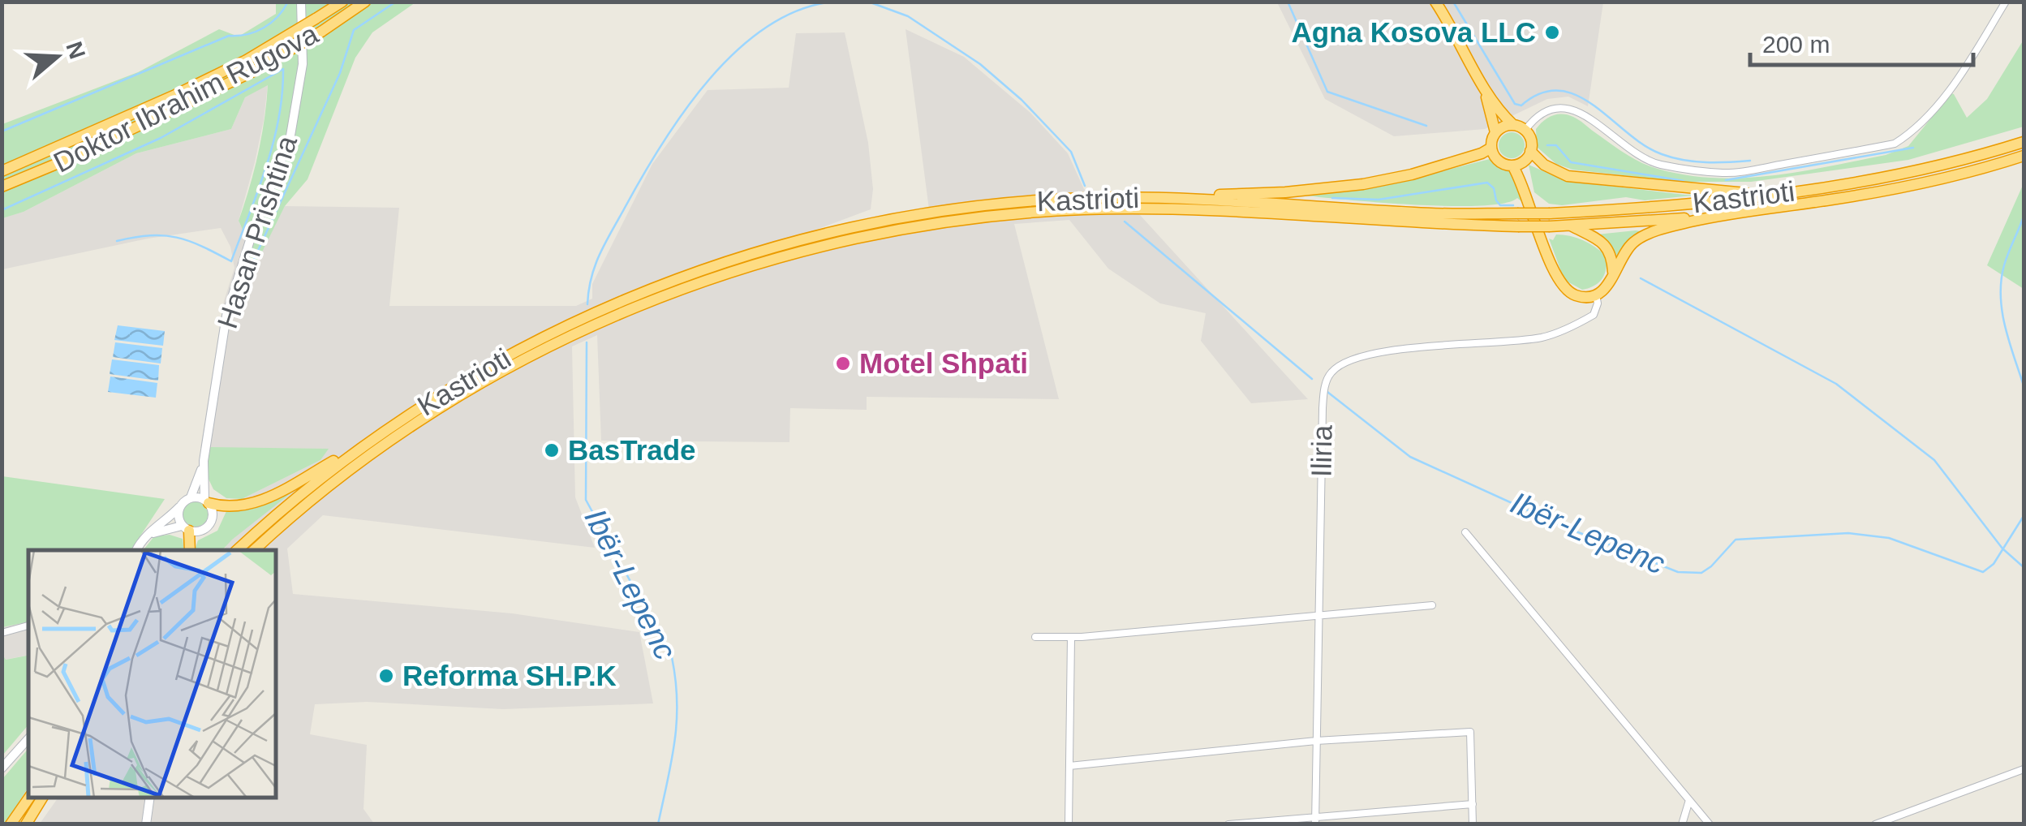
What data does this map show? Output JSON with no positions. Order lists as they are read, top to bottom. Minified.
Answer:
{"streets":{"highway":["Doktor Ibrahim Rugova","Kastrioti"],"main road":["Hasan Prishtina"],"street":["Iliria"]},"water":["Ibër-Lepenc"],"places":["Agna Kosova LLC","Motel Shpati","BasTrade","Reforma SH.P.K"],"scale_bar":"200 m","north":"right"}
